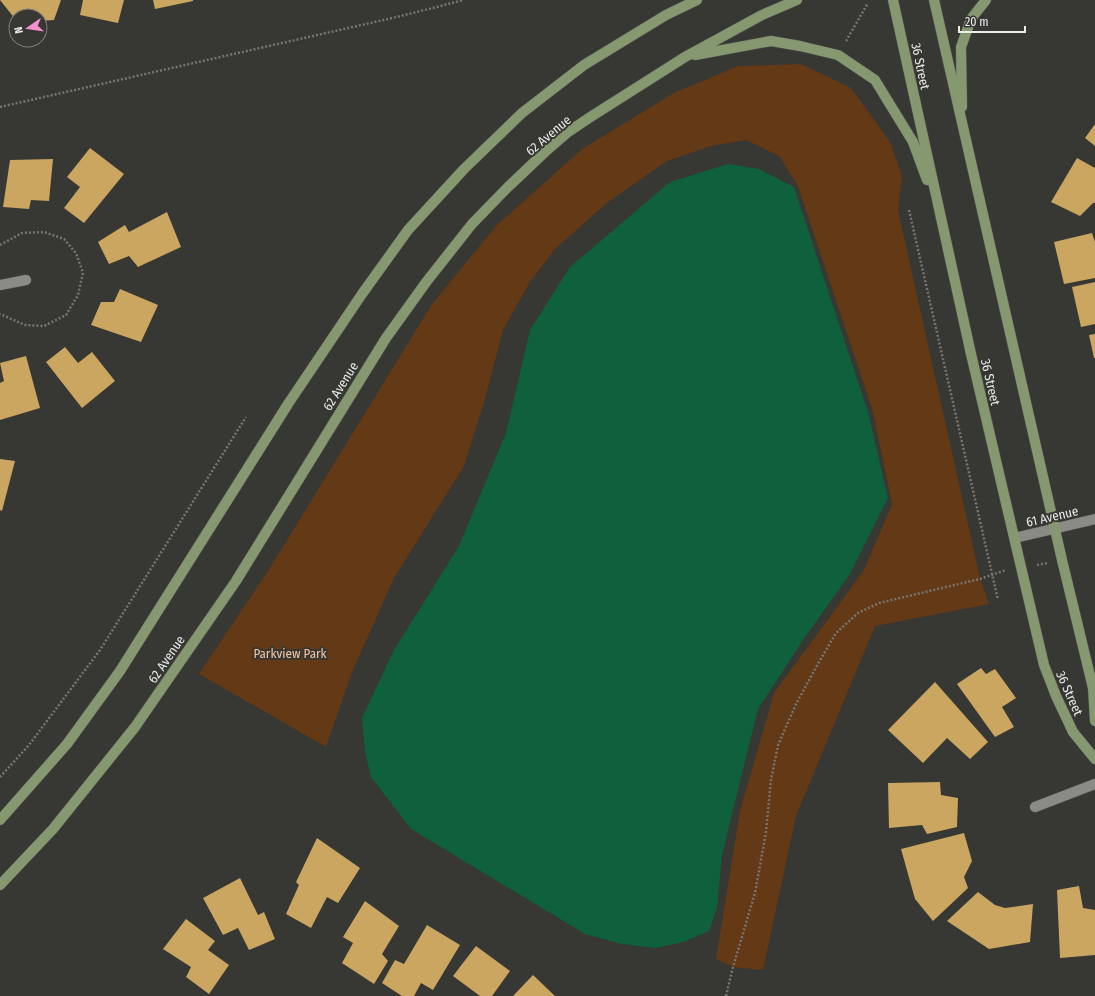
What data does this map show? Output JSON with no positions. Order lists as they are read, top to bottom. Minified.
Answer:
{"streets":{"main road":["36 Street","62 Avenue"],"street":["61 Avenue"]},"crossings":[["36 Street","61 Avenue"]],"parks":["Parkview Park"],"scale_bar":"20 m","north":"left"}
